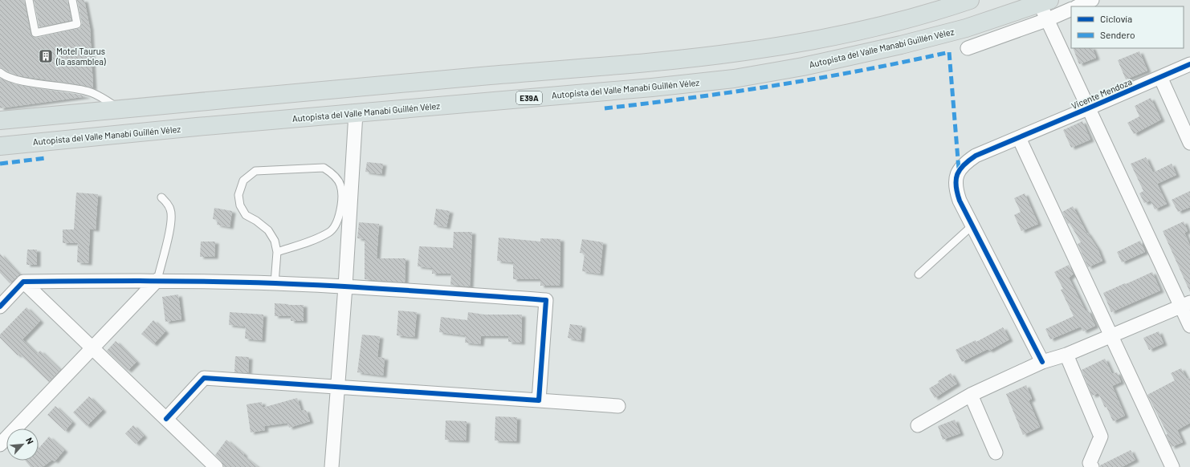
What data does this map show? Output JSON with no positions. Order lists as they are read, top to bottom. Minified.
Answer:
{"streets":{"main road":["Autopista del Valle Manabí Guillén Vélez","E39A"],"street":["Vicente Mendoza"]},"places":{"building":["Motel Taurus (la asamblea)"]},"legend":["Ciclovía","Sendero"],"north":"top right"}
